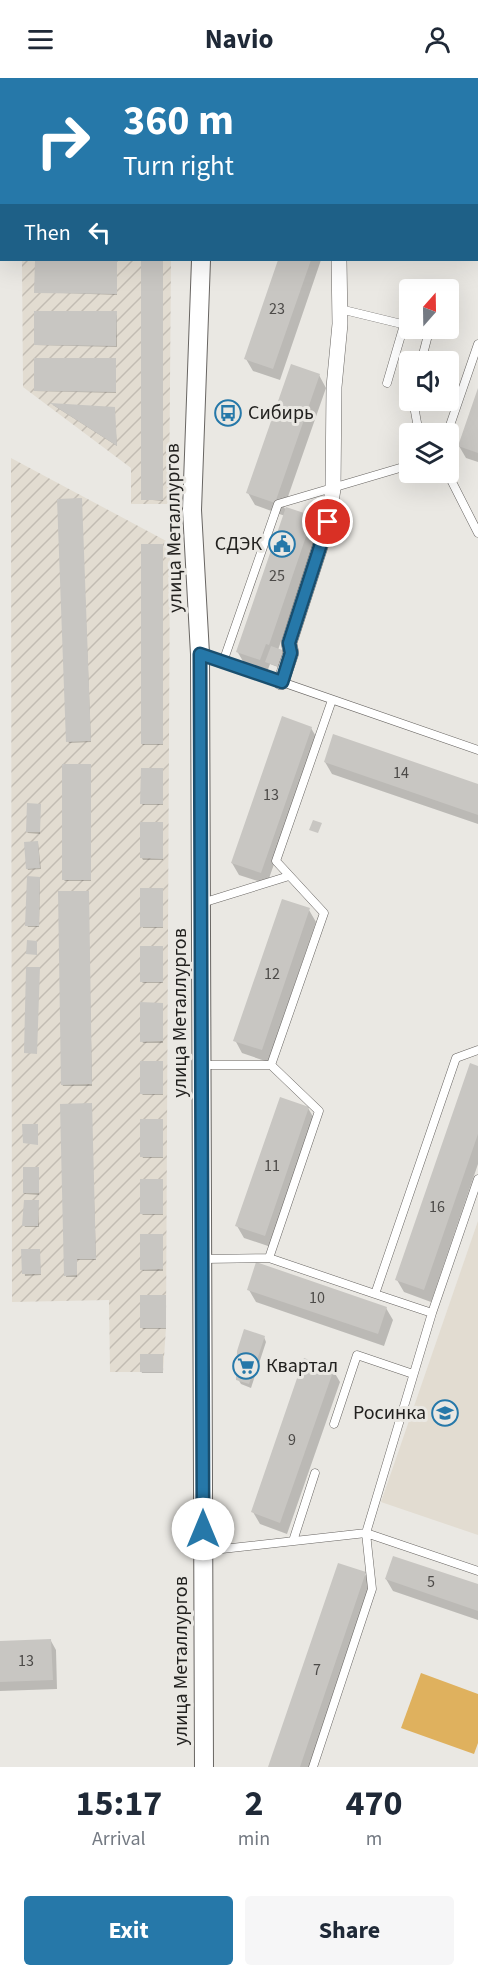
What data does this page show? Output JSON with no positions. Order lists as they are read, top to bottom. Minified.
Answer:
{"streets":{"street":["улица Металлургов"]},"places":{"bus stop":["Сибирь"],"public building":["СДЭК"],"supermarket":["Квартал"],"school or university":["Росинка"]},"house_numbers":["23","25","14","13","12","11","16","10","9","5","13","7"],"north":"top","page":{"header":"Navio","turn":["360 m","Turn right"],"then":"Then","eta":["15:17","Arrival","2","min","470","m"],"buttons":["Exit","Share"]}}
